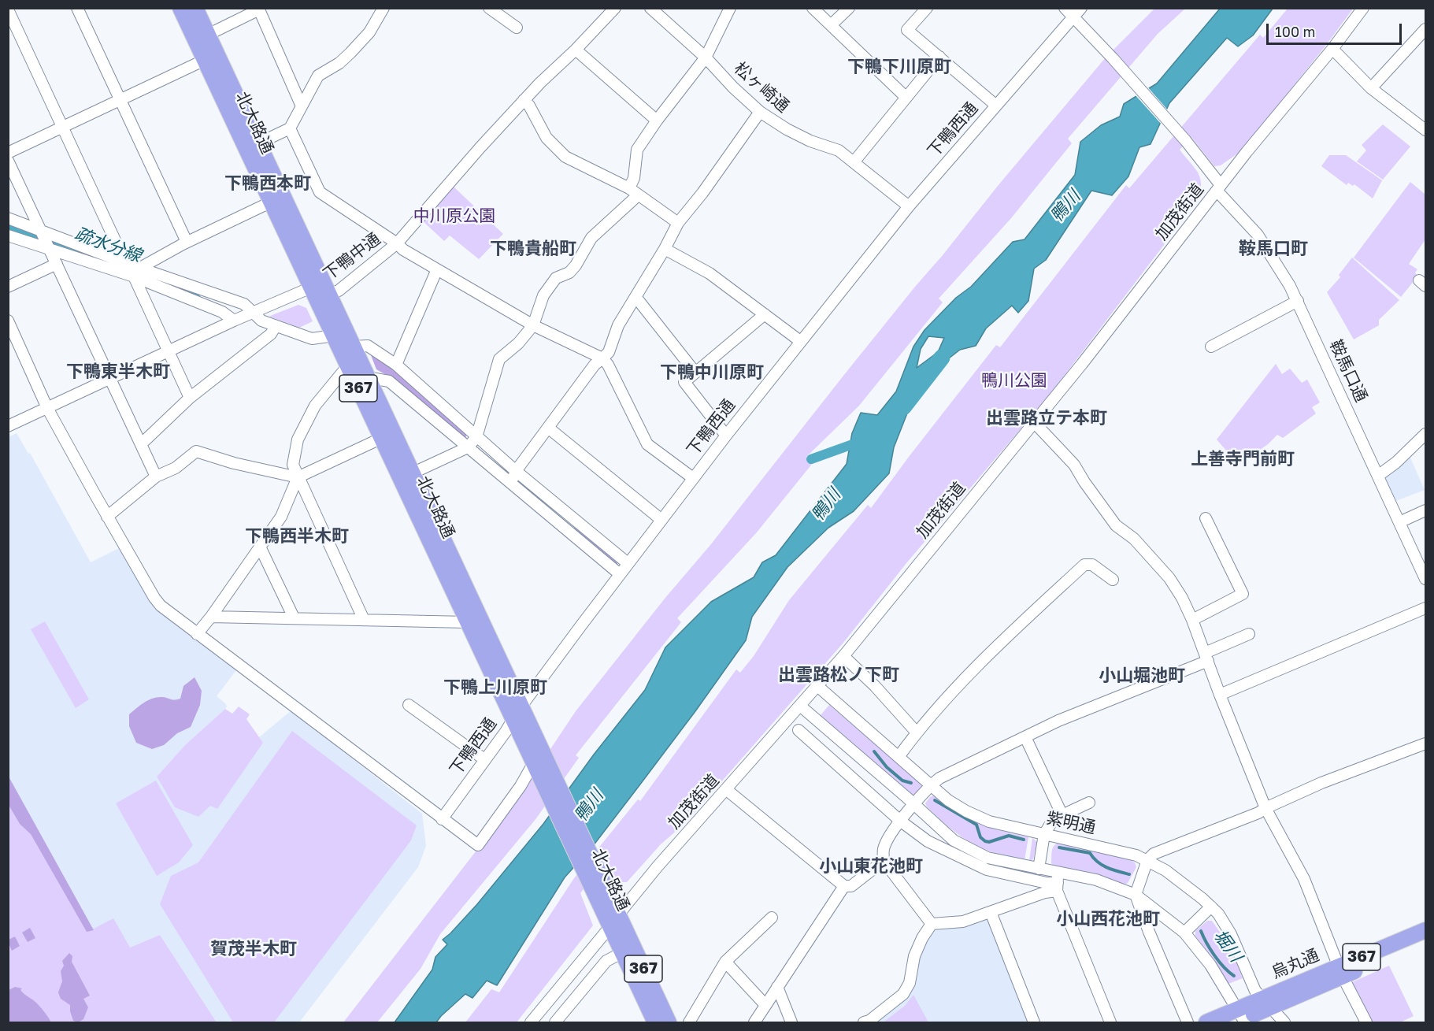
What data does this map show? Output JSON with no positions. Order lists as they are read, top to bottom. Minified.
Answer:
{"streets":{"highway":["北大路通","367","烏丸通"],"street":["松ヶ崎通","下鴨西通","加茂街道","下鴨中通","鞍馬口通","紫明通"]},"crossings":[["松ヶ崎通","下鴨西通"],["北大路通","下鴨西通"],["北大路通","加茂街道"],["北大路通","下鴨中通"],["下鴨西通","鞍馬口通"],["加茂街道","鞍馬口通"],["加茂街道","紫明通"],["紫明通","烏丸通"]],"districts":["下鴨下川原町","下鴨西本町","下鴨貴船町","鞍馬口町","下鴨東半木町","下鴨中川原町","出雲路立テ本町","上善寺門前町","下鴨西半木町","出雲路松ノ下町","小山堀池町","下鴨上川原町","小山東花池町","小山西花池町","賀茂半木町"],"water":["鴨川","疏水分線","堀川"],"parks":["中川原公園","鴨川公園"],"scale_bar":"100 m"}
